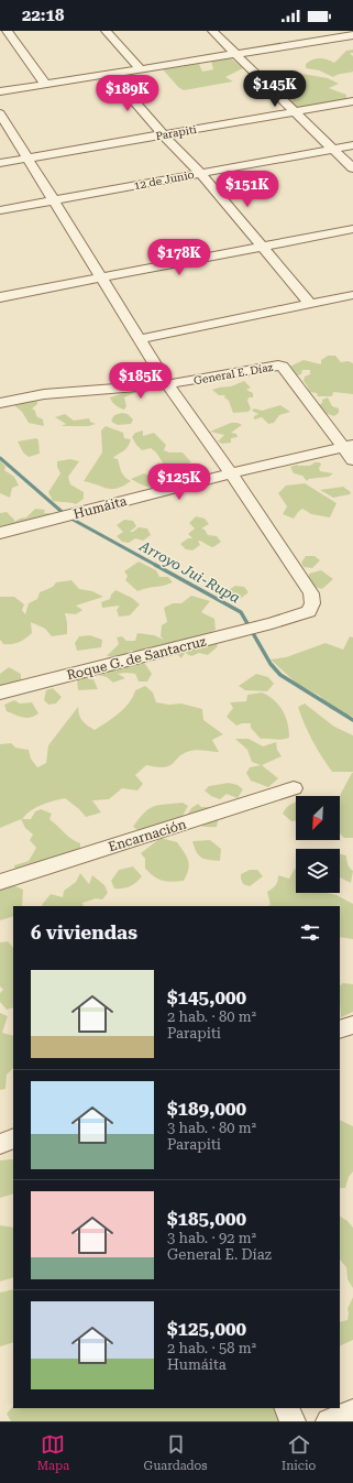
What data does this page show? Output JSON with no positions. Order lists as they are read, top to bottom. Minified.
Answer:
{"streets":{"street":["Parapiti","12 de Junio","General E. Díaz","Humáita","Roque G. de Santacruz","Encarnación"]},"crossings":[["General E. Díaz","Humáita"],["Humáita","Roque G. de Santacruz"]],"water":["Arroyo Jui-Rupa"],"north":"bottom left","page":{"status":"22:18","price":["$145K","$189K","$151K","$178K","$185K","$125K"],"heading":"6 viviendas","list":[{"name":"$145,000","note":"2 hab. · 80 m² · Parapiti"},{"name":"$189,000","note":"3 hab. · 80 m² · Parapiti"},{"name":"$185,000","note":"3 hab. · 92 m² · General E. Díaz"},{"name":"$125,000","note":"2 hab. · 58 m² · Humáita"}],"tabs":["Mapa","Guardados","Inicio"]}}
